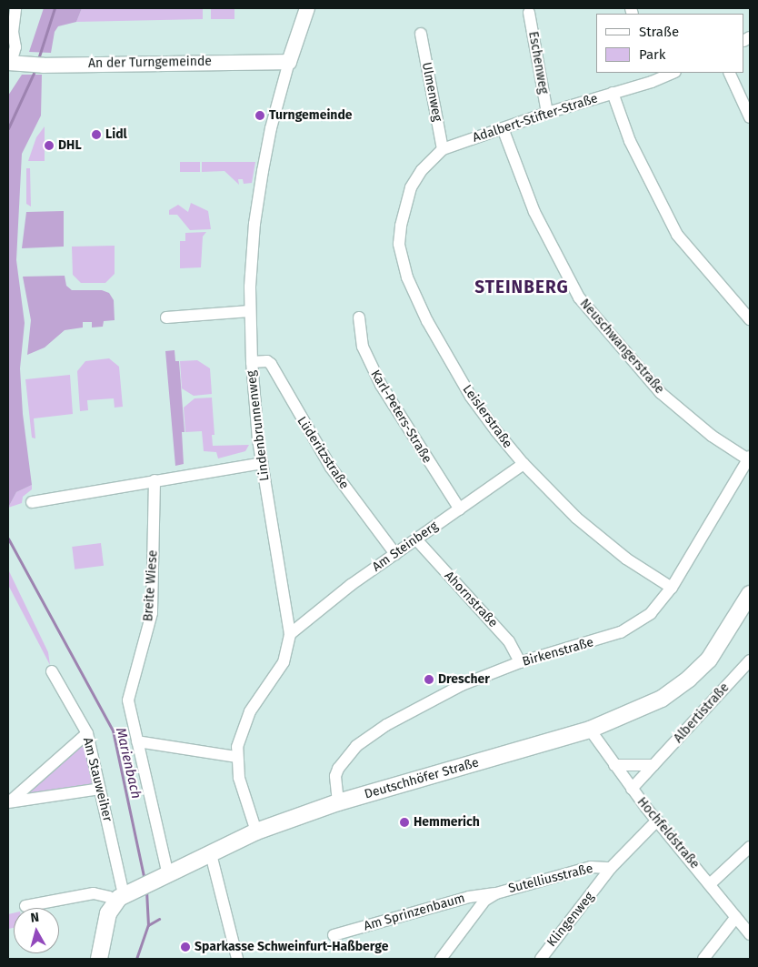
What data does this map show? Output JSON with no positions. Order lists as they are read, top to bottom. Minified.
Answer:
{"streets":{"main road":["Deutschhöfer Straße"],"street":["An der Turngemeinde","Eschenweg","Ulmenweg","Adalbert-Stifter-Straße","Neuschwangerstraße","Karl-Peters-Straße","Leislerstraße","Lindenbrunnenweg","Lüderitzstraße","Am Steinberg","Breite Wiese","Ahornstraße","Birkenstraße","Albertistraße","Am Stauweiher","Hochfeldstraße","Sutelliusstraße","Am Sprinzenbaum","Klingenweg"]},"crossings":[["An der Turngemeinde","Lindenbrunnenweg"],["Eschenweg","Adalbert-Stifter-Straße"],["Ulmenweg","Adalbert-Stifter-Straße"],["Adalbert-Stifter-Straße","Neuschwangerstraße"],["Adalbert-Stifter-Straße","Leislerstraße"],["Neuschwangerstraße","Birkenstraße"],["Karl-Peters-Straße","Am Steinberg"],["Leislerstraße","Am Steinberg"],["Leislerstraße","Birkenstraße"],["Lindenbrunnenweg","Lüderitzstraße"],["Lindenbrunnenweg","Am Steinberg"],["Lindenbrunnenweg","Deutschhöfer Straße"],["Lüderitzstraße","Am Steinberg"],["Am Steinberg","Ahornstraße"],["Breite Wiese","Deutschhöfer Straße"],["Ahornstraße","Birkenstraße"],["Birkenstraße","Deutschhöfer Straße"],["Albertistraße","Hochfeldstraße"],["Deutschhöfer Straße","Am Stauweiher"],["Deutschhöfer Straße","Hochfeldstraße"],["Hochfeldstraße","Klingenweg"],["Sutelliusstraße","Am Sprinzenbaum"],["Sutelliusstraße","Klingenweg"]],"districts":["STEINBERG"],"water":["Marienbach"],"places":["Turngemeinde","Lidl","DHL","Drescher","Hemmerich","Sparkasse Schweinfurt-Haßberge"],"legend":["Straße","Park"],"north":"top"}
